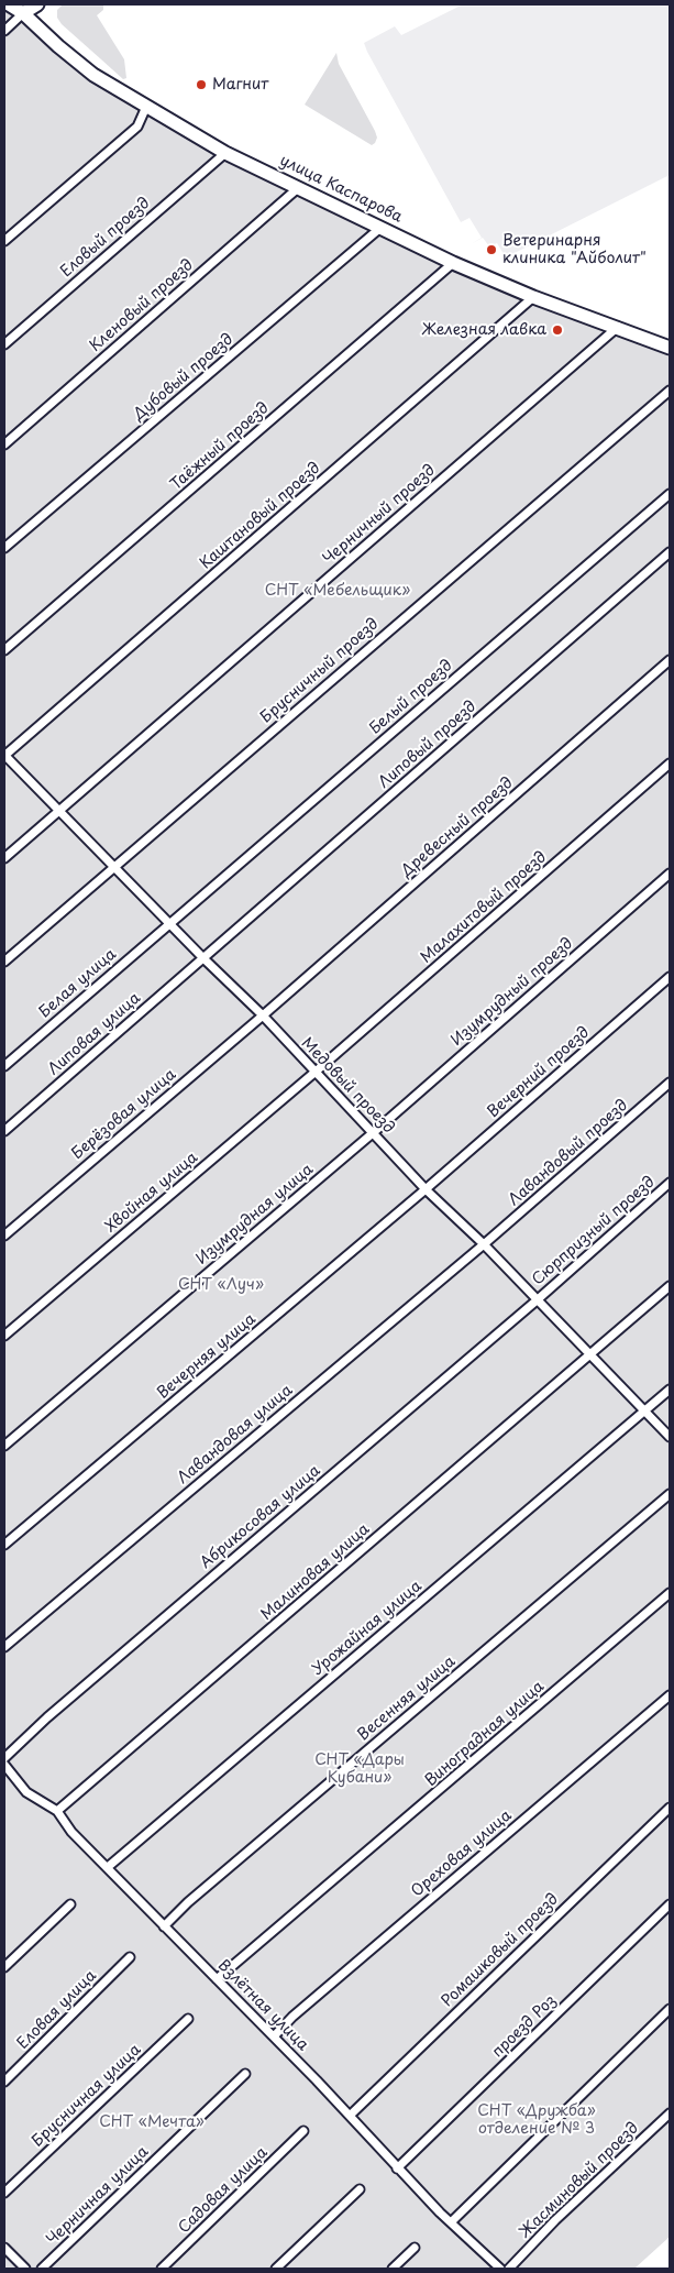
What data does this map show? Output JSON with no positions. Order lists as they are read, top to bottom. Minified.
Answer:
{"streets":{"main road":["улица Каспарова"],"street":["Еловый проезд","Кленовый проезд","Дубовый проезд","Таёжный проезд","Черничный проезд","Каштановый проезд","Брусничный проезд","Белый проезд","Липовый проезд","Древесный проезд","Малахитовый проезд","Белая улица","Изумрудный проезд","Липовая улица","Вечерний проезд","Медовый проезд","Берёзовая улица","Лавандовый проезд","Хвойная улица","Изумрудная улица","Сюрпризный проезд","Вечерняя улица","Лавандовая улица","Абрикосовая улица","Малиновая улица","Урожайная улица","Весенняя улица","Виноградная улица","Ореховая улица","Ромашковый проезд","Взлётная улица","Еловая улица","проезд Роз","Брусничная улица","Жасминовый проезд","Садовая улица","Черничная улица"]},"crossings":[["улица Каспарова","Еловый проезд"],["улица Каспарова","Кленовый проезд"],["улица Каспарова","Дубовый проезд"],["улица Каспарова","Таёжный проезд"],["улица Каспарова","Черничный проезд"],["улица Каспарова","Каштановый проезд"],["Черничный проезд","Медовый проезд"],["Каштановый проезд","Медовый проезд"],["Брусничный проезд","Медовый проезд"],["Белый проезд","Белая улица"],["Белый проезд","Медовый проезд"],["Липовый проезд","Липовая улица"],["Липовый проезд","Медовый проезд"],["Древесный проезд","Медовый проезд"],["Древесный проезд","Берёзовая улица"],["Малахитовый проезд","Медовый проезд"],["Малахитовый проезд","Хвойная улица"],["Белая улица","Медовый проезд"],["Изумрудный проезд","Медовый проезд"],["Изумрудный проезд","Изумрудная улица"],["Липовая улица","Медовый проезд"],["Вечерний проезд","Медовый проезд"],["Вечерний проезд","Вечерняя улица"],["Медовый проезд","Берёзовая улица"],["Медовый проезд","Лавандовый проезд"],["Медовый проезд","Хвойная улица"],["Медовый проезд","Изумрудная улица"],["Медовый проезд","Сюрпризный проезд"],["Медовый проезд","Вечерняя улица"],["Медовый проезд","Лавандовая улица"],["Медовый проезд","Абрикосовая улица"],["Медовый проезд","Малиновая улица"],["Медовый проезд","Урожайная улица"],["Лавандовый проезд","Лавандовая улица"],["Сюрпризный проезд","Абрикосовая улица"],["Малиновая улица","Взлётная улица"],["Урожайная улица","Взлётная улица"],["Весенняя улица","Взлётная улица"],["Виноградная улица","Взлётная улица"],["Ореховая улица","Взлётная улица"],["Ромашковый проезд","Взлётная улица"],["Взлётная улица","проезд Роз"]],"parks":["СНТ «Мебельщик»","СНТ «Луч»","СНТ «Дары Кубани»","СНТ «Дружба» отделение № 3","СНТ «Мечта»"],"places":["Магнит","Ветеринарня клиника \"Айболит\"","Железная лавка"]}
